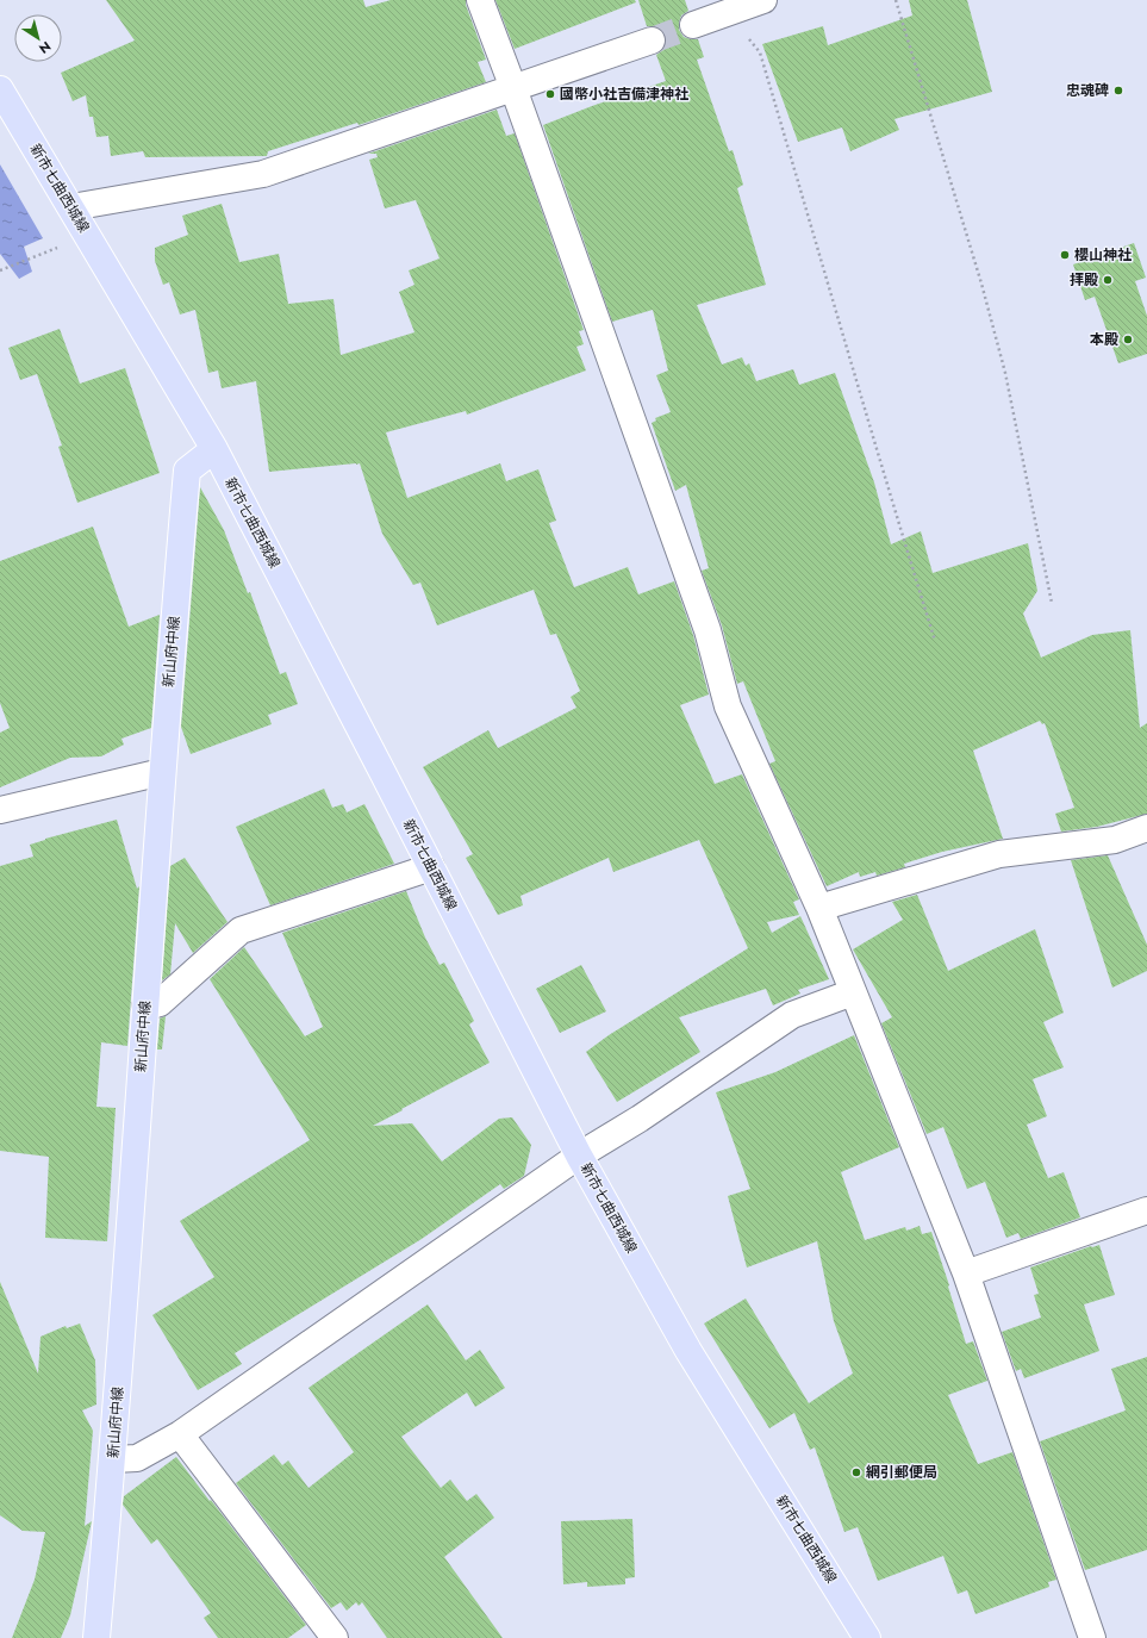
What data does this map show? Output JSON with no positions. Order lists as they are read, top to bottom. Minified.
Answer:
{"streets":{"main road":["新市七曲西城線","新山府中線"]},"crossings":[["新市七曲西城線","新山府中線"]],"places":["忠魂碑","國幣小社吉備津神社","櫻山神社","拝殿","本殿","網引郵便局"],"north":"bottom right"}
